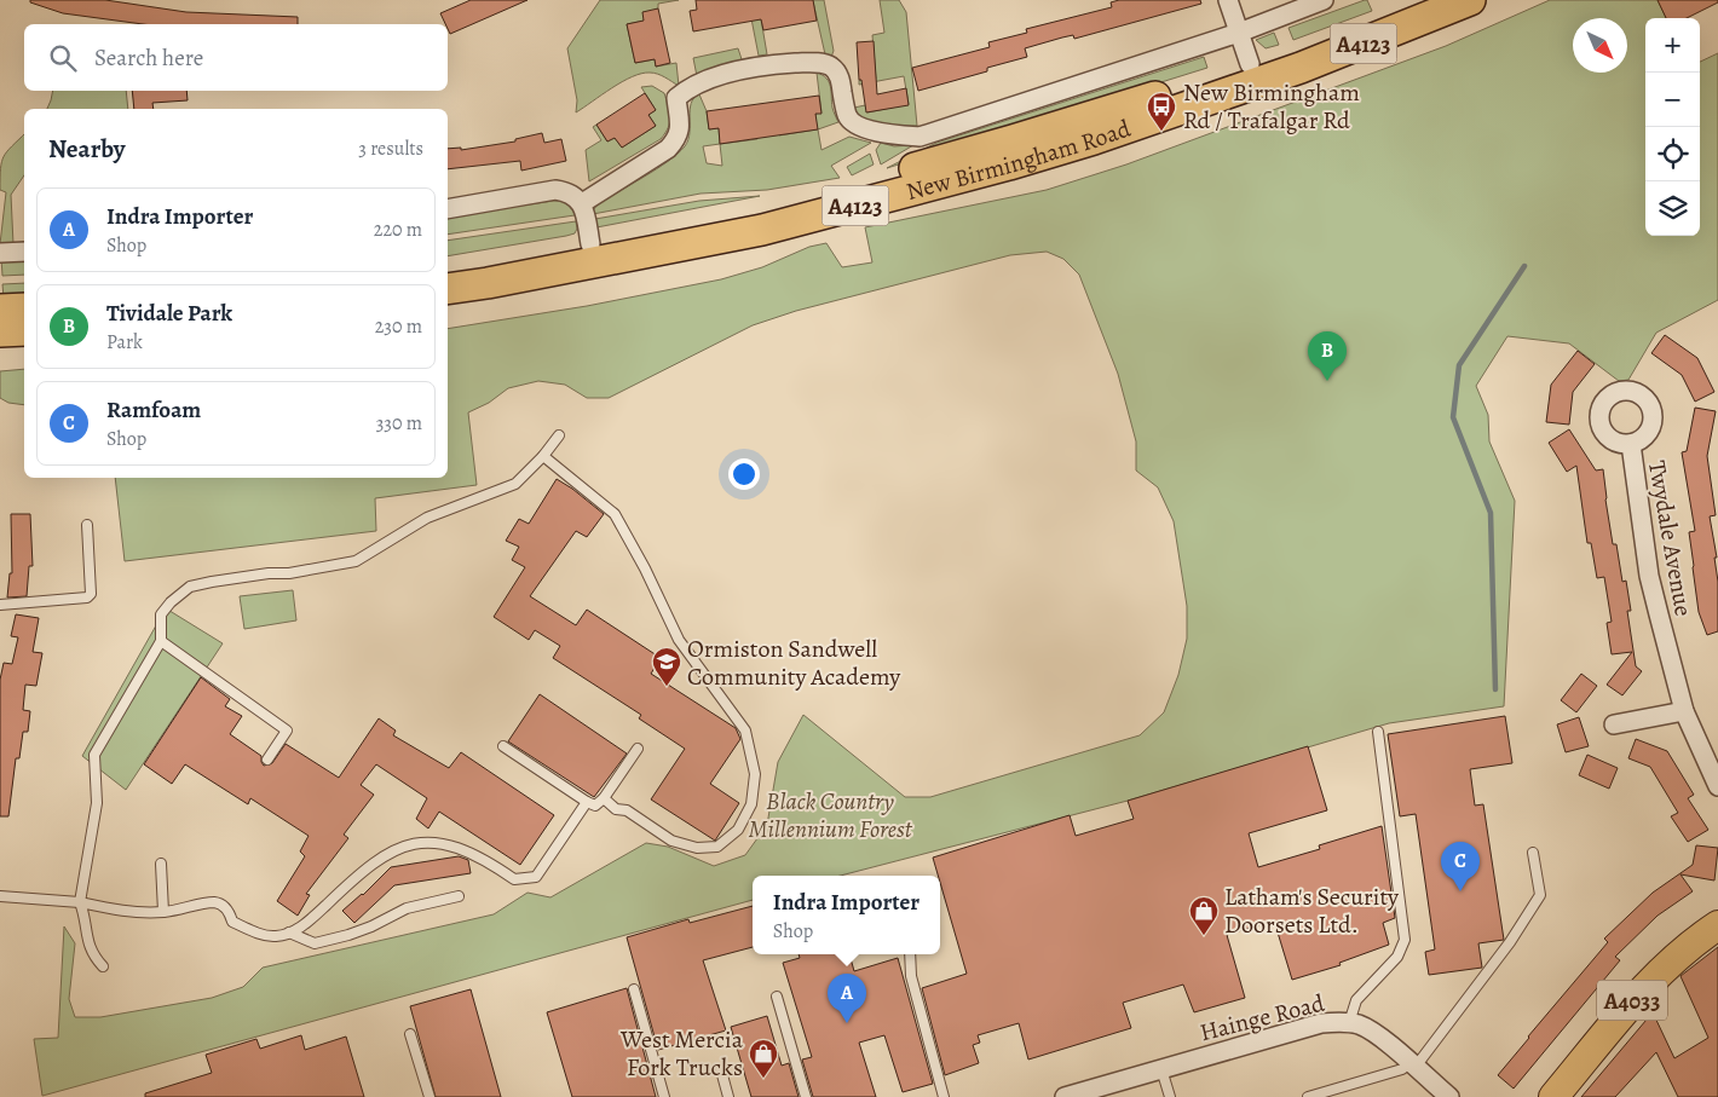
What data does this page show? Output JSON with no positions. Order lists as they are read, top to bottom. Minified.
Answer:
{"streets":{"highway":["A4123","New Birmingham Road"],"main road":["A4033"],"street":["Twydale Avenue","Hainge Road"]},"parks":["Black Country Millennium Forest"],"places":{"bus stop":["New Birmingham Rd / Trafalgar Rd"],"school or university":["Ormiston Sandwell Community Academy"],"shop":["Latham's Security Doorsets Ltd.","West Mercia Fork Trucks"]},"north":"bottom right","page":{"map_buttons":["+","−"],"search":"Search here","heading":["Nearby","3 results"],"list":[{"mark":"A","name":"Indra Importer","note":"Shop","value":"220 m"},{"mark":"B","name":"Tividale Park","note":"Park","value":"230 m"},{"mark":"C","name":"Ramfoam","note":"Shop","value":"330 m"}],"pins":["B","C","A"],"popup":["Indra Importer","Shop"]}}
